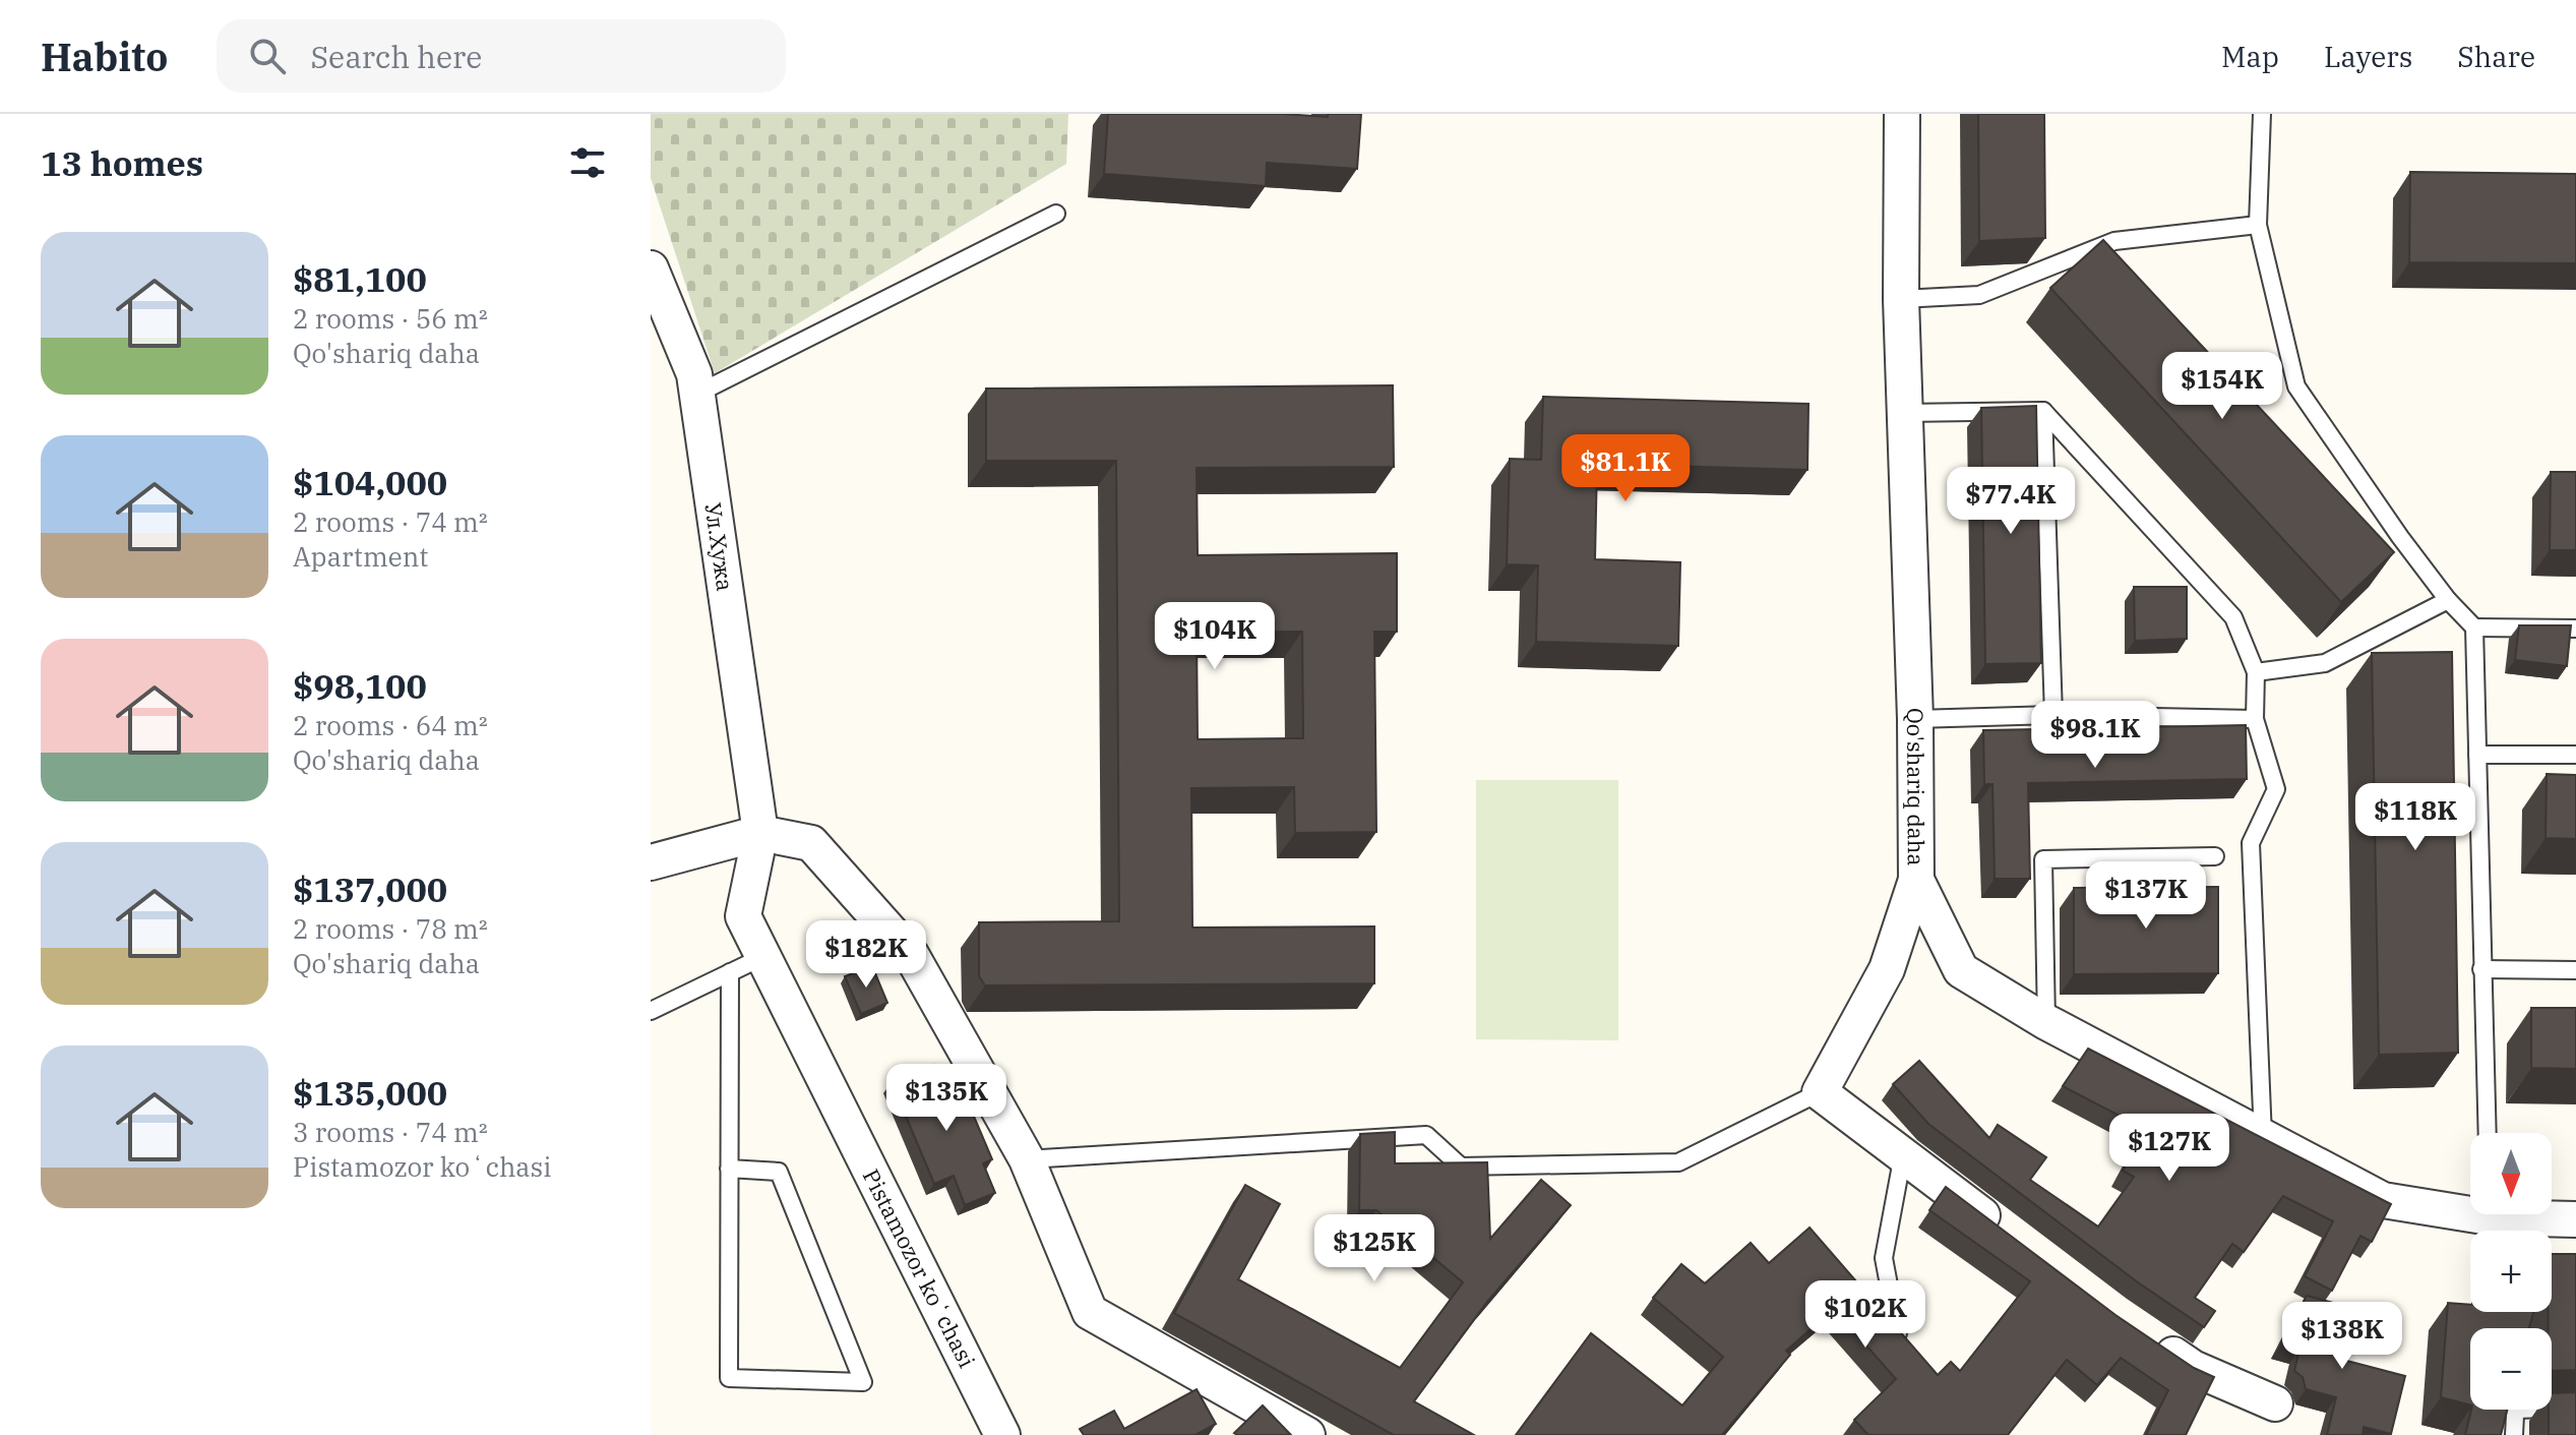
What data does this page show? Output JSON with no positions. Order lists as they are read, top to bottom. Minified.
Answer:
{"streets":{"street":["Ул.Хужа","Qo'shariq daha","Pistamozor koʻchasi"]},"crossings":[["Ул.Хужа","Pistamozor koʻchasi"]],"north":"bottom","page":{"header":"Habito","search":"Search here","nav":["Map","Layers","Share"],"heading":"13 homes","list":[{"name":"$81,100","note":"2 rooms · 56 m² · Qo'shariq daha"},{"name":"$104,000","note":"2 rooms · 74 m² · Apartment"},{"name":"$98,100","note":"2 rooms · 64 m² · Qo'shariq daha"},{"name":"$137,000","note":"2 rooms · 78 m² · Qo'shariq daha"},{"name":"$135,000","note":"3 rooms · 74 m² · Pistamozor koʻchasi"}],"price":["$154K","$81.1K","$77.4K","$104K","$98.1K","$118K","$137K","$182K","$135K","$127K","$125K","$102K","$138K"],"map_buttons":["+","−"]}}
